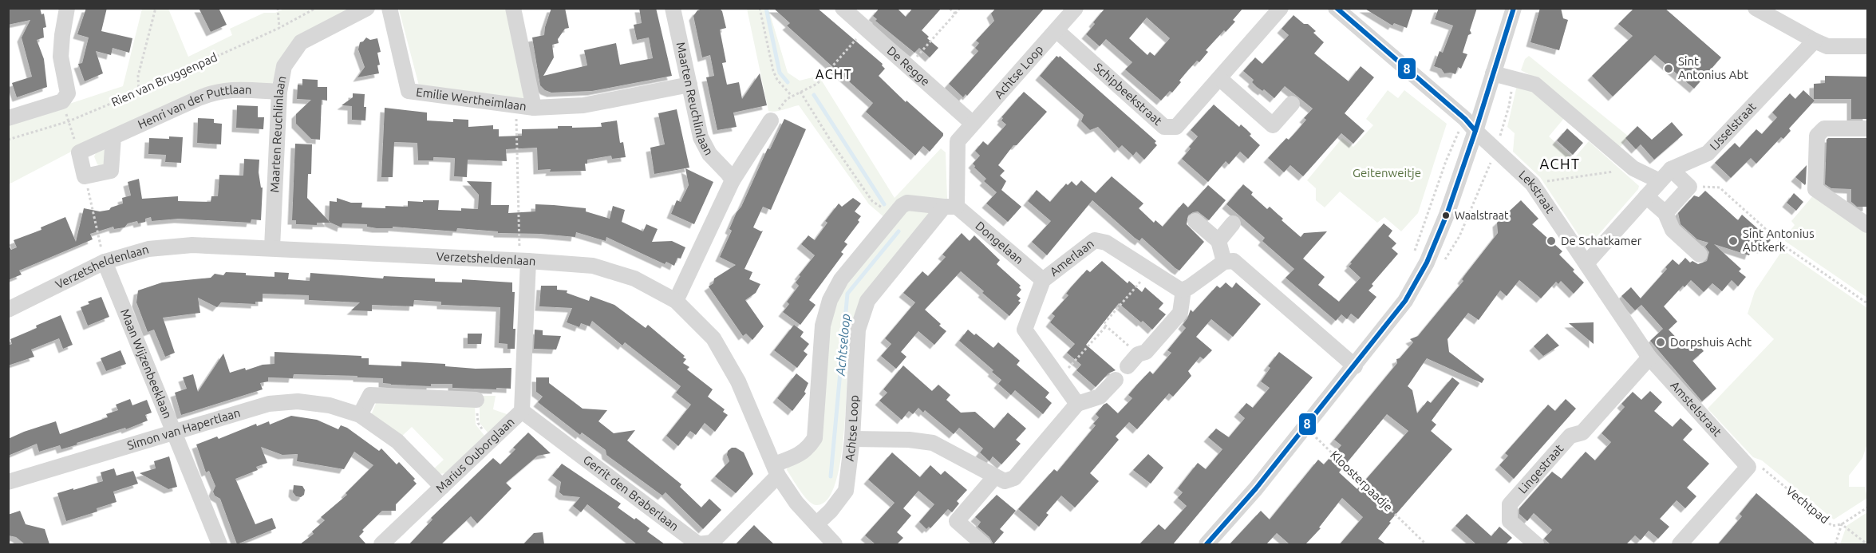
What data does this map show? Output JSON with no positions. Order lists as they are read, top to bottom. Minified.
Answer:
{"streets":{"street":["De Regge","Achtse Loop","Schipbeekstraat","Maarten Reuchlinlaan","Emilie Wertheimlaan","Henri van der Puttlaan","IJsselstraat","Lekstraat","Dongelaan","Verzetsheldenlaan","Amerlaan","Maan Wijzenbeeklaan","Amstelstraat","Simon van Hapertlaan","Marius Ouborglaan","Lingestraat","Gerrit den Braberlaan"],"path":["Rien van Bruggenpad","Kloosterpaadje","Vechtpad"]},"crossings":[["De Regge","Achtse Loop"],["Achtse Loop","Schipbeekstraat"],["Achtse Loop","Dongelaan"],["Achtse Loop","Verzetsheldenlaan"],["Maarten Reuchlinlaan","Emilie Wertheimlaan"],["Maarten Reuchlinlaan","Henri van der Puttlaan"],["Maarten Reuchlinlaan","Verzetsheldenlaan"],["IJsselstraat","Lekstraat"],["IJsselstraat","Amstelstraat"],["Lekstraat","Amstelstraat"],["Dongelaan","Amerlaan"],["Verzetsheldenlaan","Maan Wijzenbeeklaan"],["Verzetsheldenlaan","Marius Ouborglaan"],["Verzetsheldenlaan","Gerrit den Braberlaan"],["Maan Wijzenbeeklaan","Simon van Hapertlaan"],["Amstelstraat","Lingestraat"],["Amstelstraat","Vechtpad"],["Simon van Hapertlaan","Marius Ouborglaan"],["Marius Ouborglaan","Gerrit den Braberlaan"]],"districts":["ACHT","ACHT"],"water":["Achtseloop"],"parks":["Geitenweitje"],"places":["Sint Antonius Abt","Waalstraat","De Schatkamer","Sint Antonius Abtkerk","Dorpshuis Acht"],"lines":["transit line 8"]}
